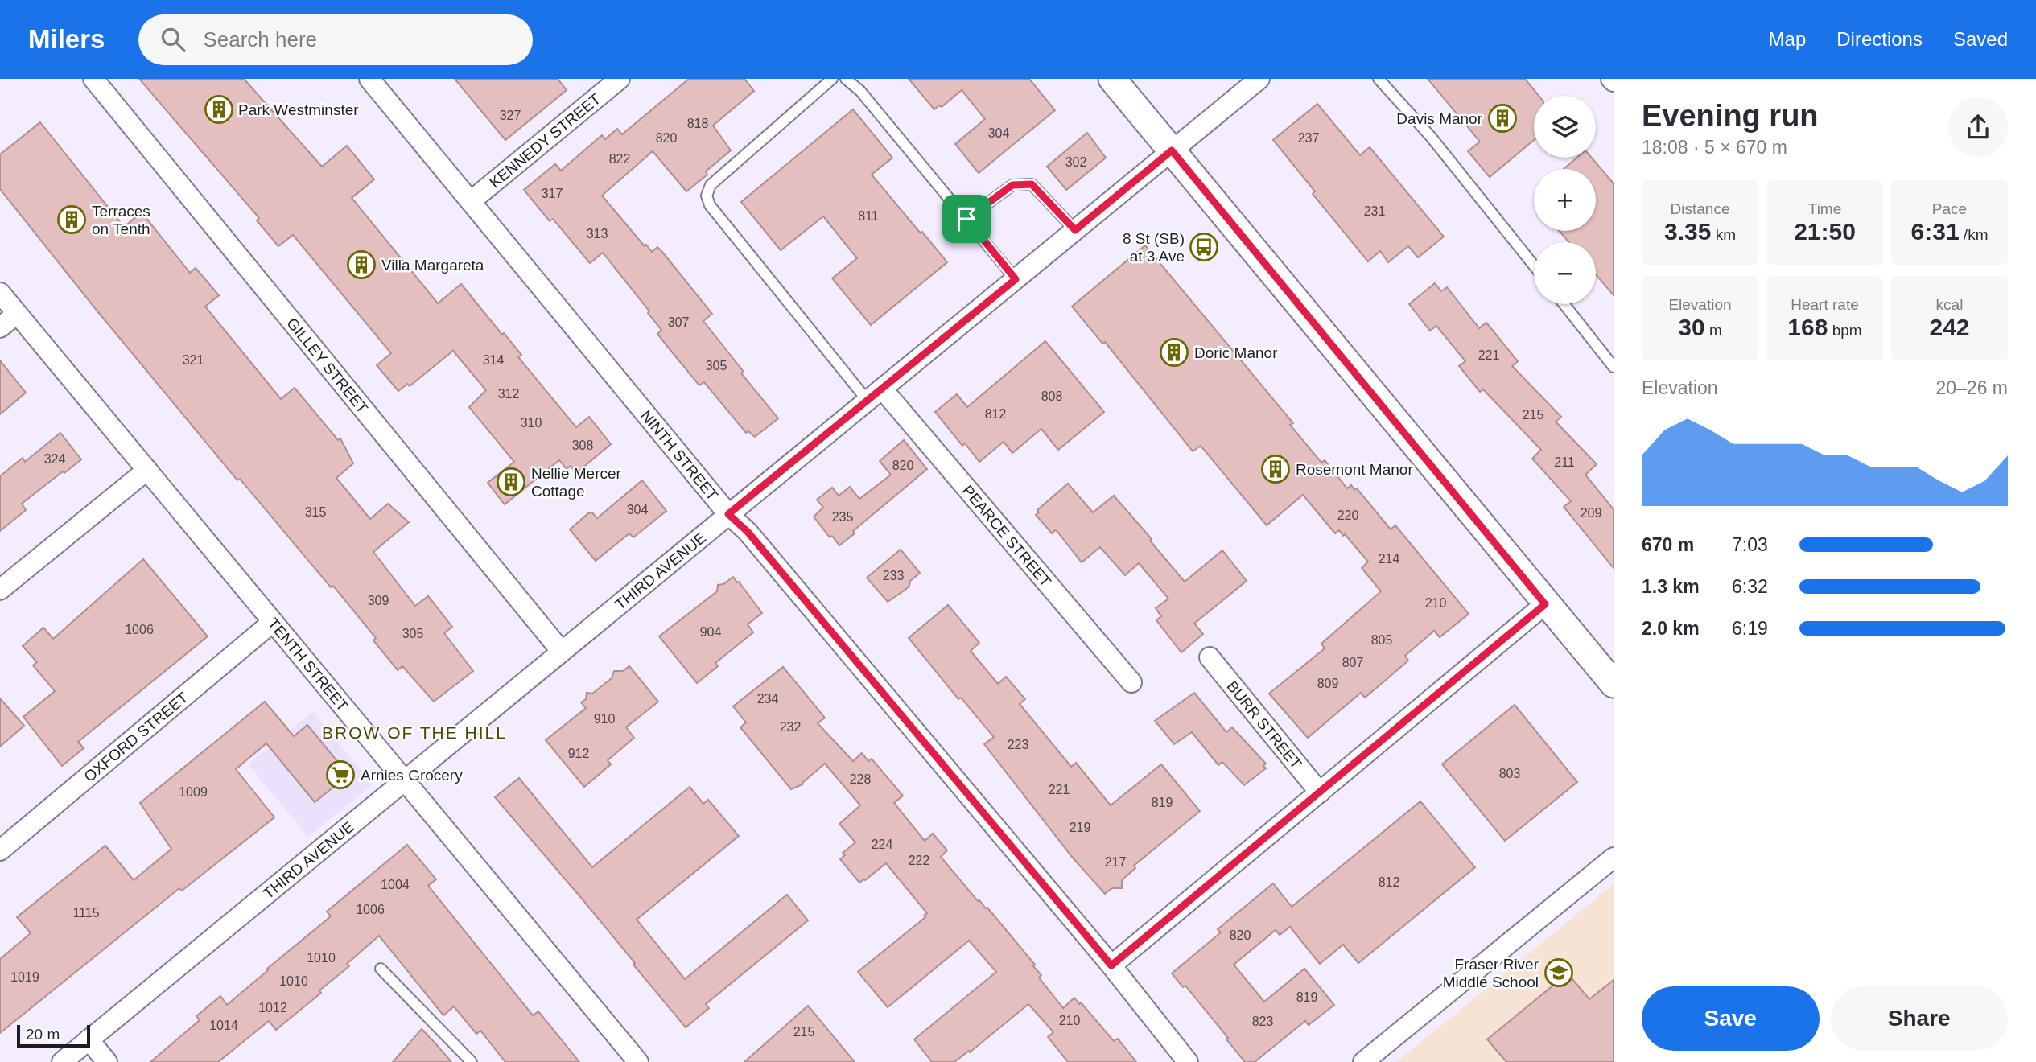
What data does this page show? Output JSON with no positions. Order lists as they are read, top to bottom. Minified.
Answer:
{"streets":{"street":["KENNEDY STREET","GILLEY STREET","NINTH STREET","PEARCE STREET","THIRD AVENUE","TENTH STREET","BURR STREET","OXFORD STREET"]},"crossings":[["KENNEDY STREET","NINTH STREET"],["GILLEY STREET","THIRD AVENUE"],["NINTH STREET","THIRD AVENUE"],["PEARCE STREET","THIRD AVENUE"],["THIRD AVENUE","TENTH STREET"],["TENTH STREET","OXFORD STREET"]],"districts":["BROW OF THE HILL"],"places":{"building":["Park Westminster","Davis Manor","Terraces on Tenth","Villa Margareta","Doric Manor","Rosemont Manor","Nellie Mercer Cottage"],"bus stop":["8 St (SB) at 3 Ave"],"supermarket":["Arnies Grocery"],"school or university":["Fraser River Middle School"]},"house_numbers":["327","818","304","820","237","822","302","317","231","811","313","307","221","321","314","305","312","808","812","215","310","308","324","211","820","304","315","209","220","235","214","233","309","210","1006","904","305","805","807","809","234","910","232","223","912","803","228","221","1009","819","219","224","222","217","812","1004","1006","1115","820","1010","1019","1010","819","1012","210","823","1014","215"],"scale_bar":"20 m","page":{"header":"Milers","search":"Search here","nav":["Map","Directions","Saved"],"heading":["Evening run","18:08 · 5 × 670 m"],"map_buttons":["+","−"],"stats":[["Distance","3.35 km"],["Time","21:50"],["Pace","6:31 /km"],["Elevation","30 m"],["Heart rate","168 bpm"],["kcal","242"]],"chart":["Elevation","20–26 m"],"list":[{"name":"670 m","note":"7:03"},{"name":"1.3 km","note":"6:32"},{"name":"2.0 km","note":"6:19"}],"buttons":["Save","Share"],"scale":"20 m"}}
